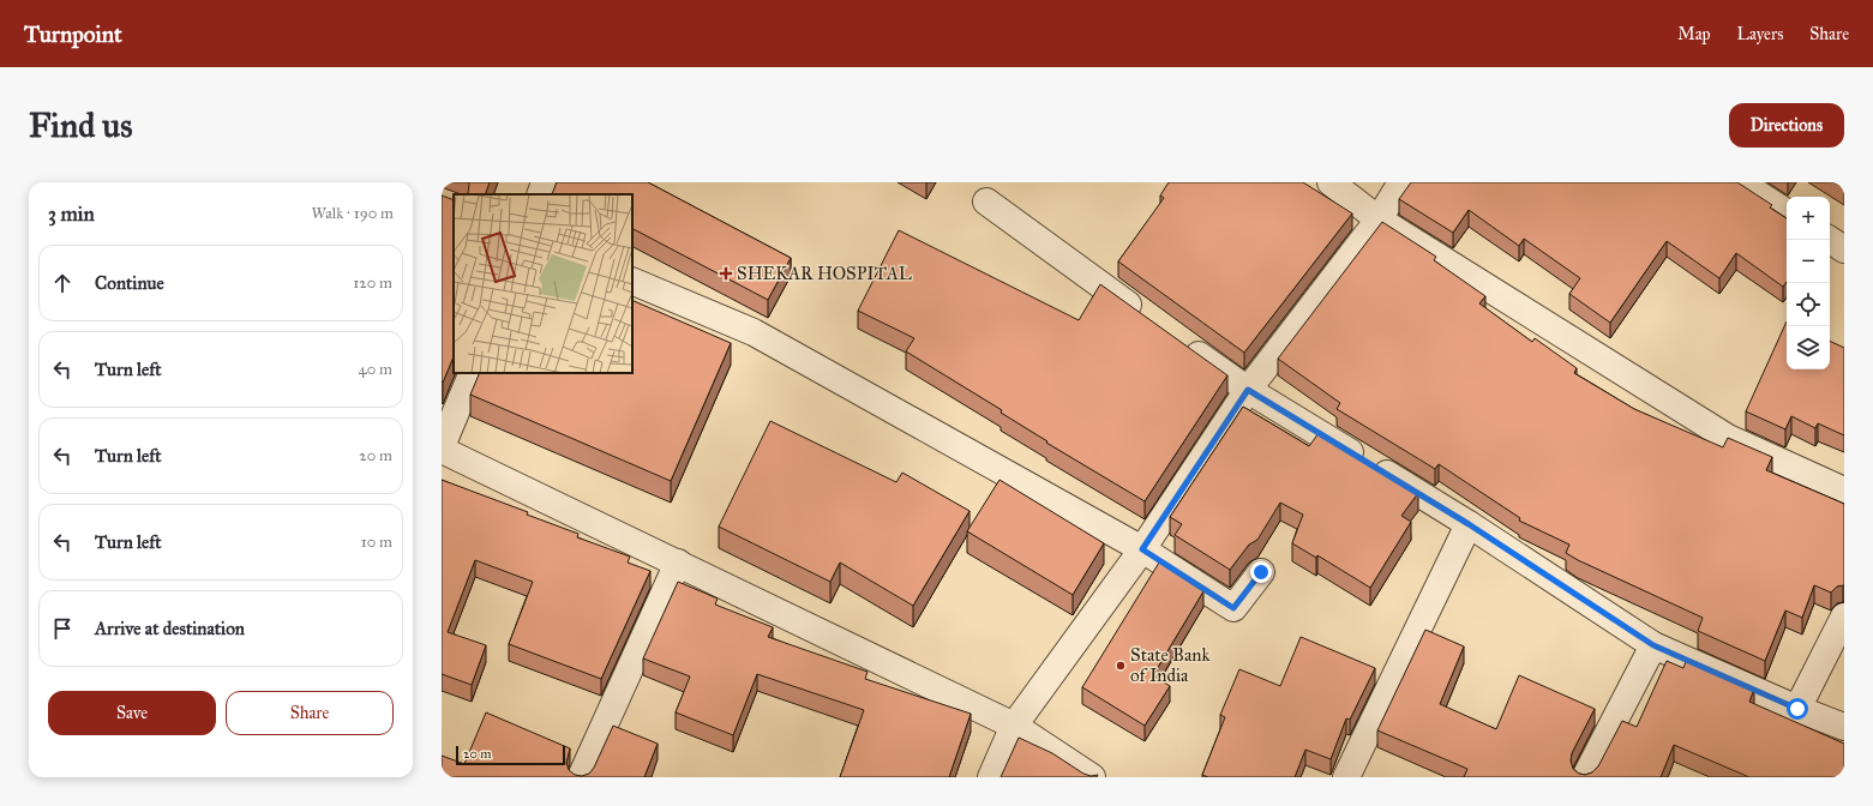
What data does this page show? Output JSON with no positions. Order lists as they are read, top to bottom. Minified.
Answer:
{"places":{"health":["SHEKAR HOSPITAL"],"other":["State Bank of India"]},"scale_bar":"20 m","page":{"header":"Turnpoint","nav":["Map","Layers","Share"],"buttons":["Directions",["Save","Share"]],"title":"Find us","heading":["3 min","Walk · 190 m"],"map_buttons":["+","−"],"list":[["Continue","120 m"],["Turn left","40 m"],["Turn left","20 m"],["Turn left","10 m"],"Arrive at destination"],"scale":"20 m"}}
